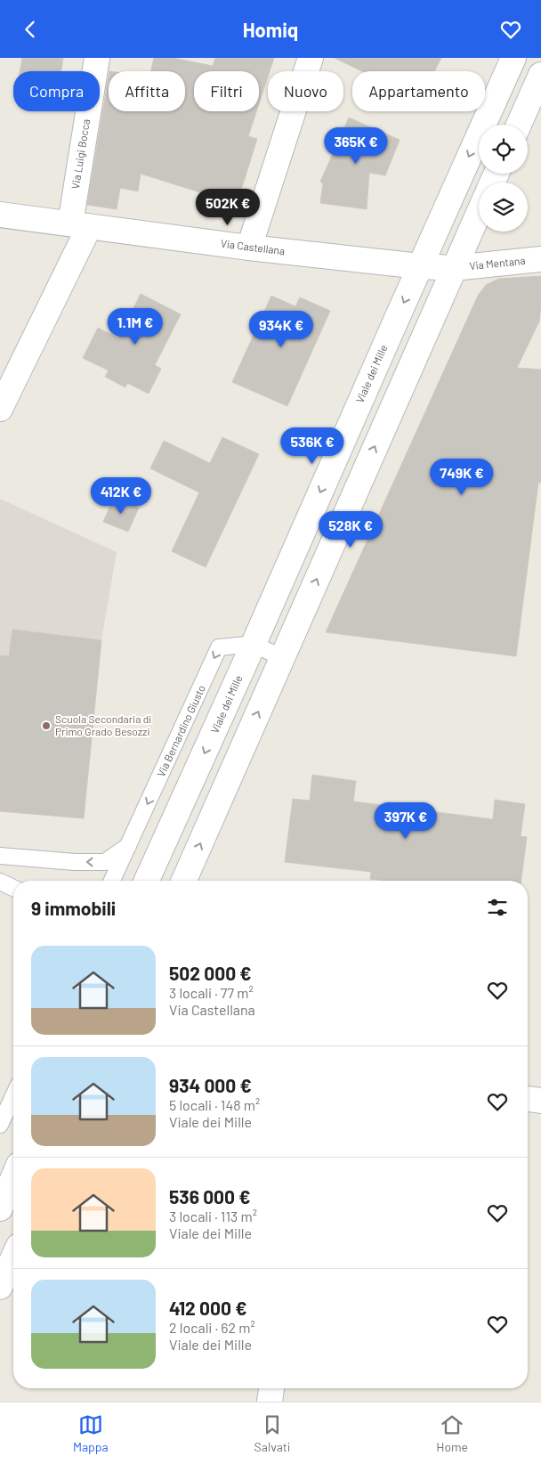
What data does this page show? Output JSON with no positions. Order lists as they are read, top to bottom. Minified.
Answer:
{"streets":{"main road":["Via Luigi Bocca","Via Castellana","Via Mentana","Viale dei Mille"],"lane":["Via Bernardino Giusto"]},"crossings":[["Via Luigi Bocca","Via Castellana"],["Via Castellana","Via Mentana"],["Via Castellana","Viale dei Mille"],["Viale dei Mille","Via Bernardino Giusto"]],"one_way":["Via Bernardino Giusto"],"places":["Scuola Secondaria di Primo Grado Besozzi"],"page":{"header":"Homiq","chip":["Compra","Affitta","Filtri","Nuovo","Appartamento"],"price":["365K €","502K €","1.1M €","934K €","536K €","749K €","412K €","528K €","397K €"],"heading":"9 immobili","list":[{"name":"502 000 €","note":"3 locali · 77 m² · Via Castellana"},{"name":"934 000 €","note":"5 locali · 148 m² · Viale dei Mille"},{"name":"536 000 €","note":"3 locali · 113 m² · Viale dei Mille"},{"name":"412 000 €","note":"2 locali · 62 m² · Viale dei Mille"}],"tabs":["Mappa","Salvati","Home"]}}
